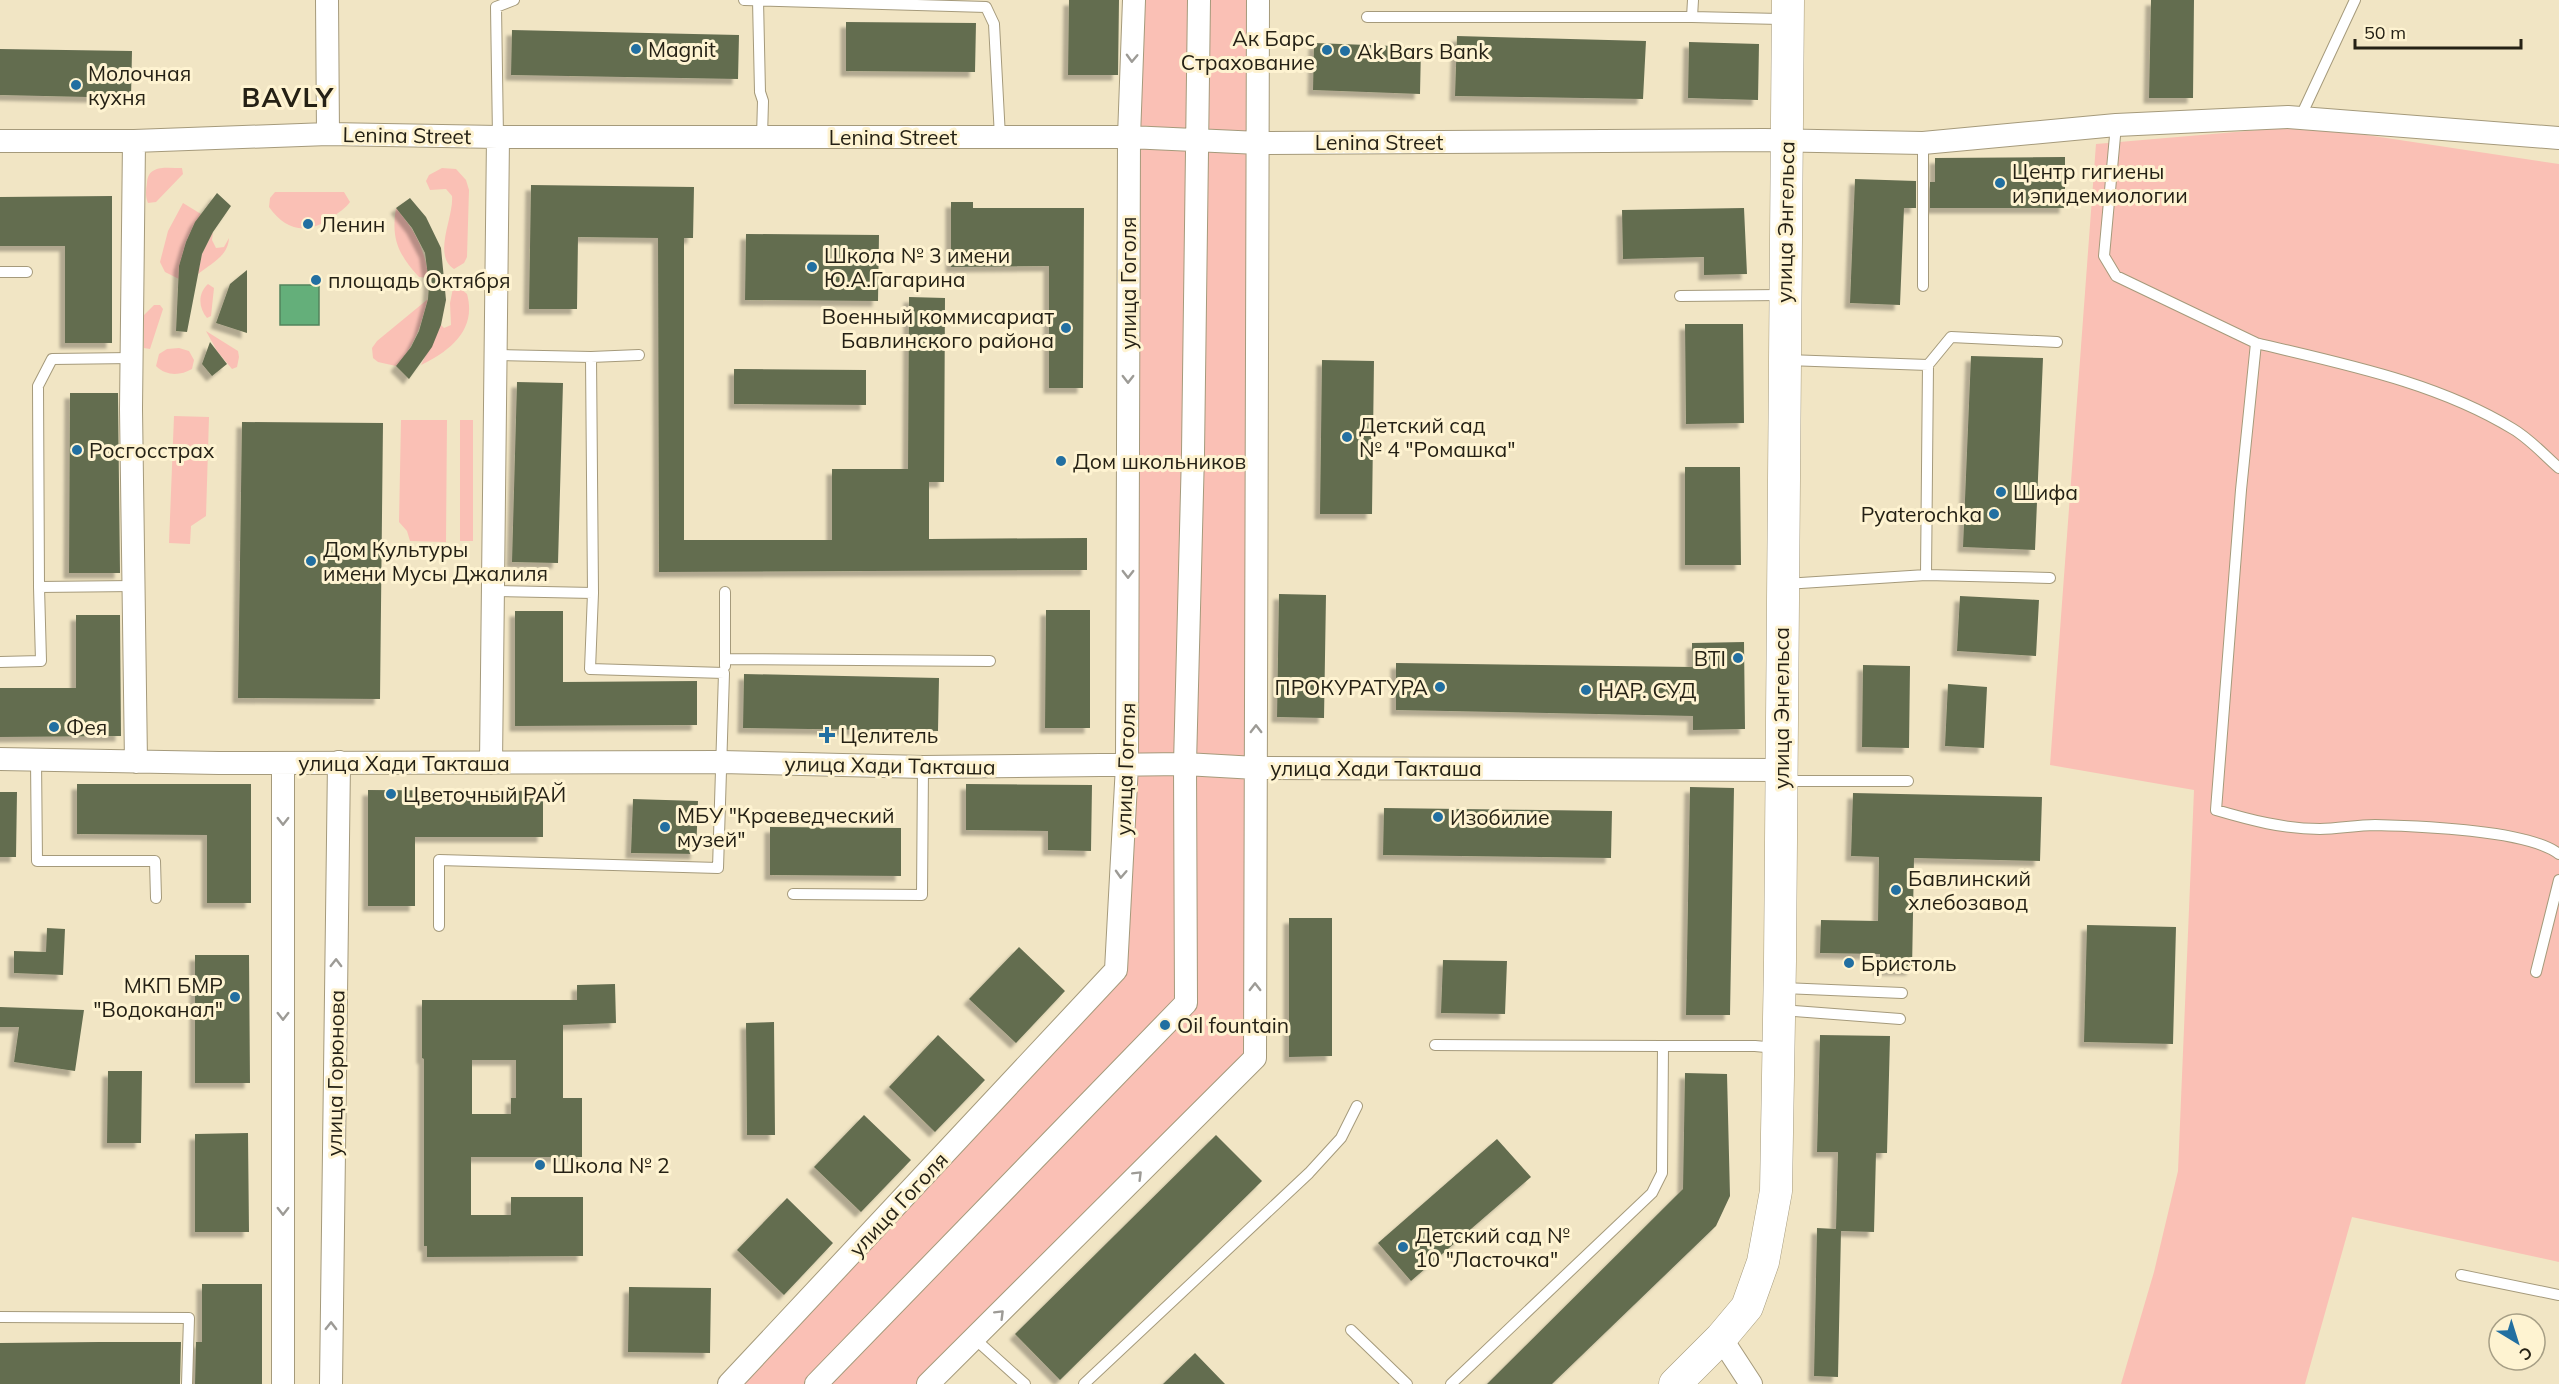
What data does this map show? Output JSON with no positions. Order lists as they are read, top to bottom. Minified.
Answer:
{"streets":{"street":["Lenina Street","улица Энгельса","улица Гоголя","улица Хади Такташа","улица Горюнова"]},"crossings":[["Lenina Street","улица Энгельса"],["Lenina Street","улица Гоголя"],["улица Энгельса","улица Хади Такташа"],["улица Гоголя","улица Хади Такташа"],["улица Хади Такташа","улица Горюнова"]],"districts":["BAVLY"],"places":{"other":["Magnit","Ак Барс Страхование","Ak Bars Bank","Молочная кухня","Центр гигиены и эпидемиологии","Ленин","Школа № 3 имени Ю.А.Гагарина","площадь Октября","Военный коммисариат Бавлинского района","Детский сад № 4 \"Ромашка\"","Росгосстрах","Дом школьников","Шифа","Pyaterochka","Дом Культуры имени Мусы Джалиля","BTI","ПРОКУРАТУРА","НАР. СУД","Фея","Цветочный РАЙ","Изобилие","МБУ \"Краеведческий музей\"","Бавлинский хлебозавод","Бристоль","МКП БМР \"Водоканал\"","Oil fountain","Школа № 2","Детский сад № 10 \"Ласточка\""],"health":["Целитель"]},"scale_bar":"50 m","north":"bottom right"}
